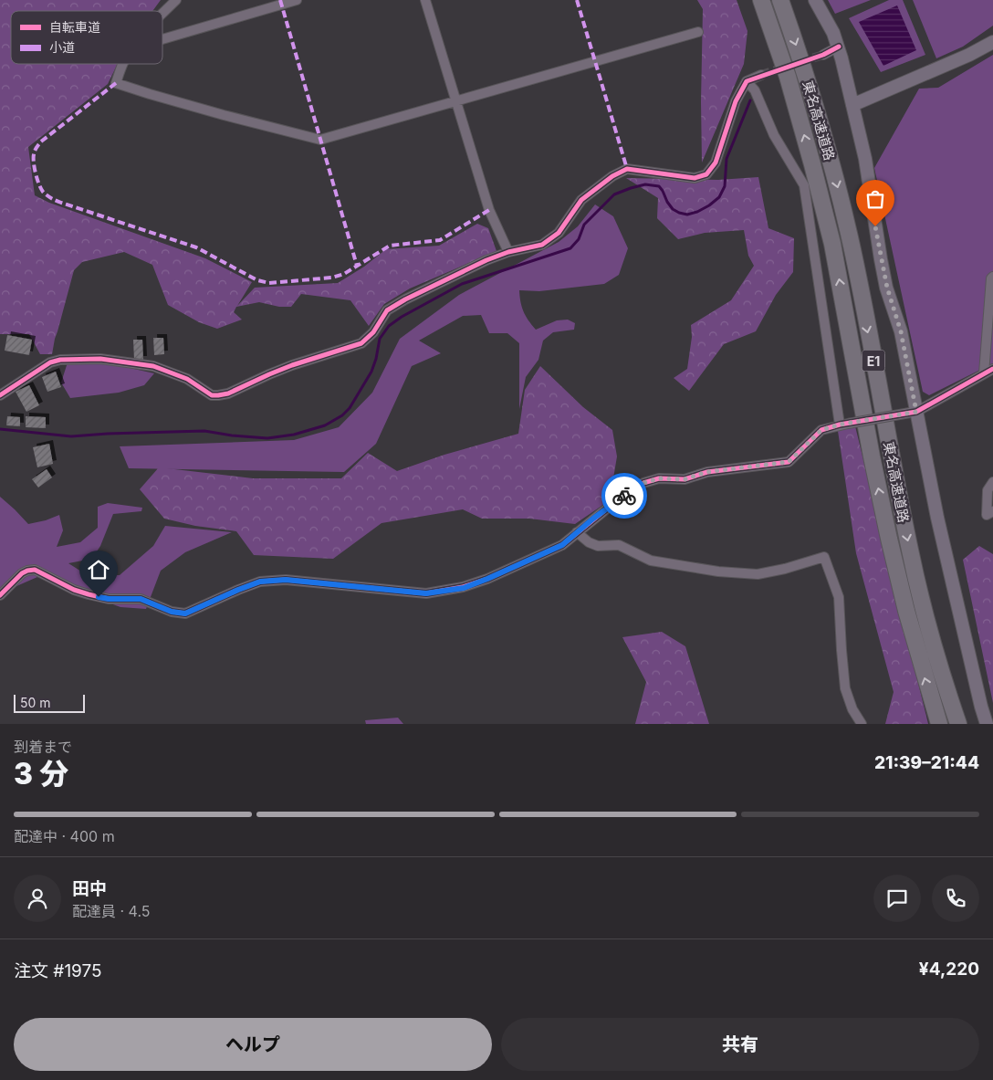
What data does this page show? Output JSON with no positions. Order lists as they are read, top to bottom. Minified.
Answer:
{"streets":{"highway":["東名高速道路","E1"]},"legend":["自転車道","小道"],"scale_bar":"50 m","page":{"scale":"50 m","heading":["3 分","到着まで","21:39–21:44"],"panel":["田中","配達員 · 4.5","注文 #1975","¥4,220"],"bar":"配達中 · 400 m","buttons":["ヘルプ","共有"]}}
